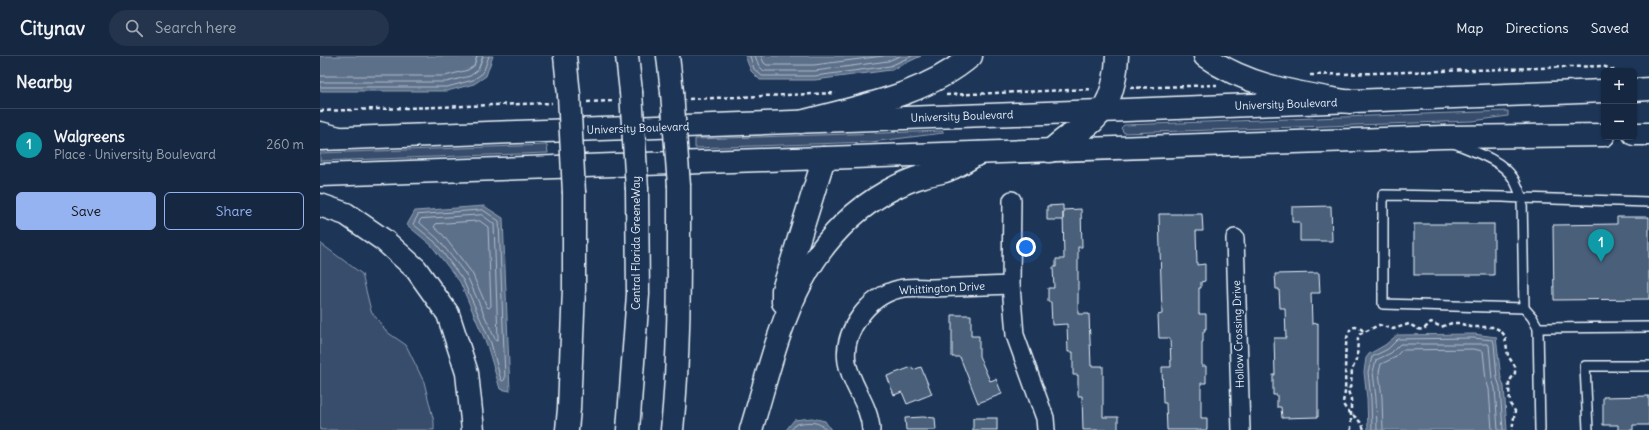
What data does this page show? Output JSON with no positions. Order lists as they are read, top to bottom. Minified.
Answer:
{"streets":{"main road":["University Boulevard","Central Florida GreeneWay"],"street":["Whittington Drive","Hollow Crossing Drive"]},"page":{"header":"Citynav","search":"Search here","nav":["Map","Directions","Saved"],"heading":"Nearby","map_buttons":["+","−"],"list":[{"mark":"1","name":"Walgreens","note":"Place · University Boulevard","value":"260 m"}],"buttons":["Save","Share"],"pins":"1"}}
